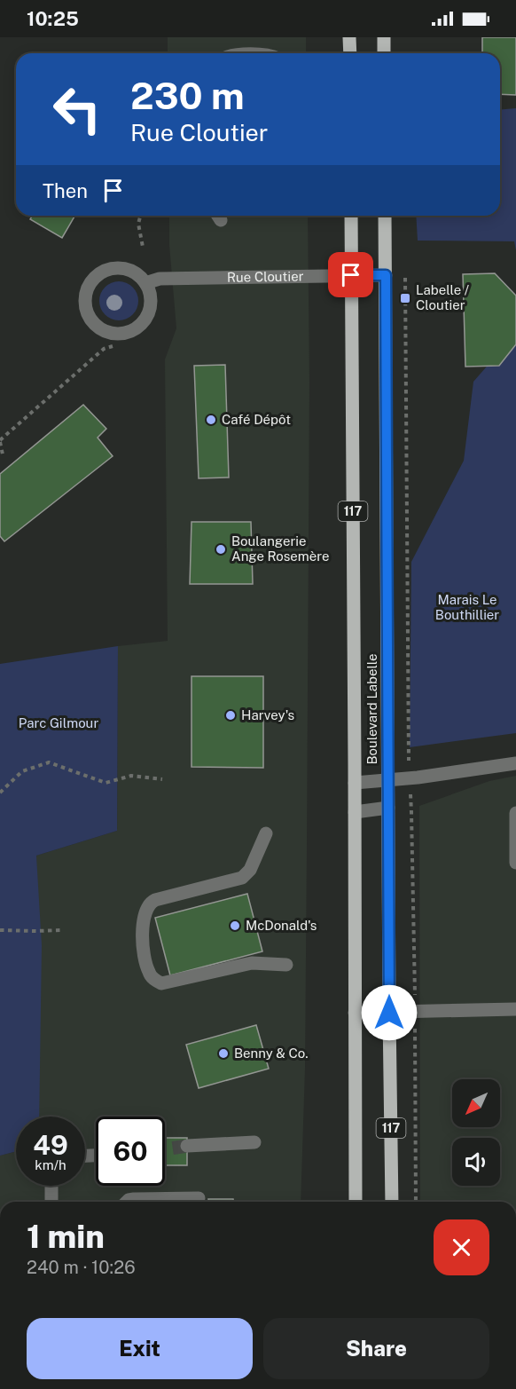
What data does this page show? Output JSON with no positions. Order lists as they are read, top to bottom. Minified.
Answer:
{"streets":{"main road":["117","Boulevard Labelle"],"street":["Rue Cloutier"]},"crossings":[["Rue Cloutier","Boulevard Labelle"]],"parks":["Marais Le Bouthillier","Parc Gilmour"],"places":{"transit":["Labelle / Cloutier"],"other":["Café Dépôt","Boulangerie Ange Rosemère","Harvey's","McDonald's","Benny & Co."]},"north":"bottom left","page":{"status":"10:25","turn":["230 m","Rue Cloutier"],"then":"Then","speed":"49 km/h","limit":"60","heading":["1 min","240 m · 10:26"],"buttons":["Exit","Share"]}}
